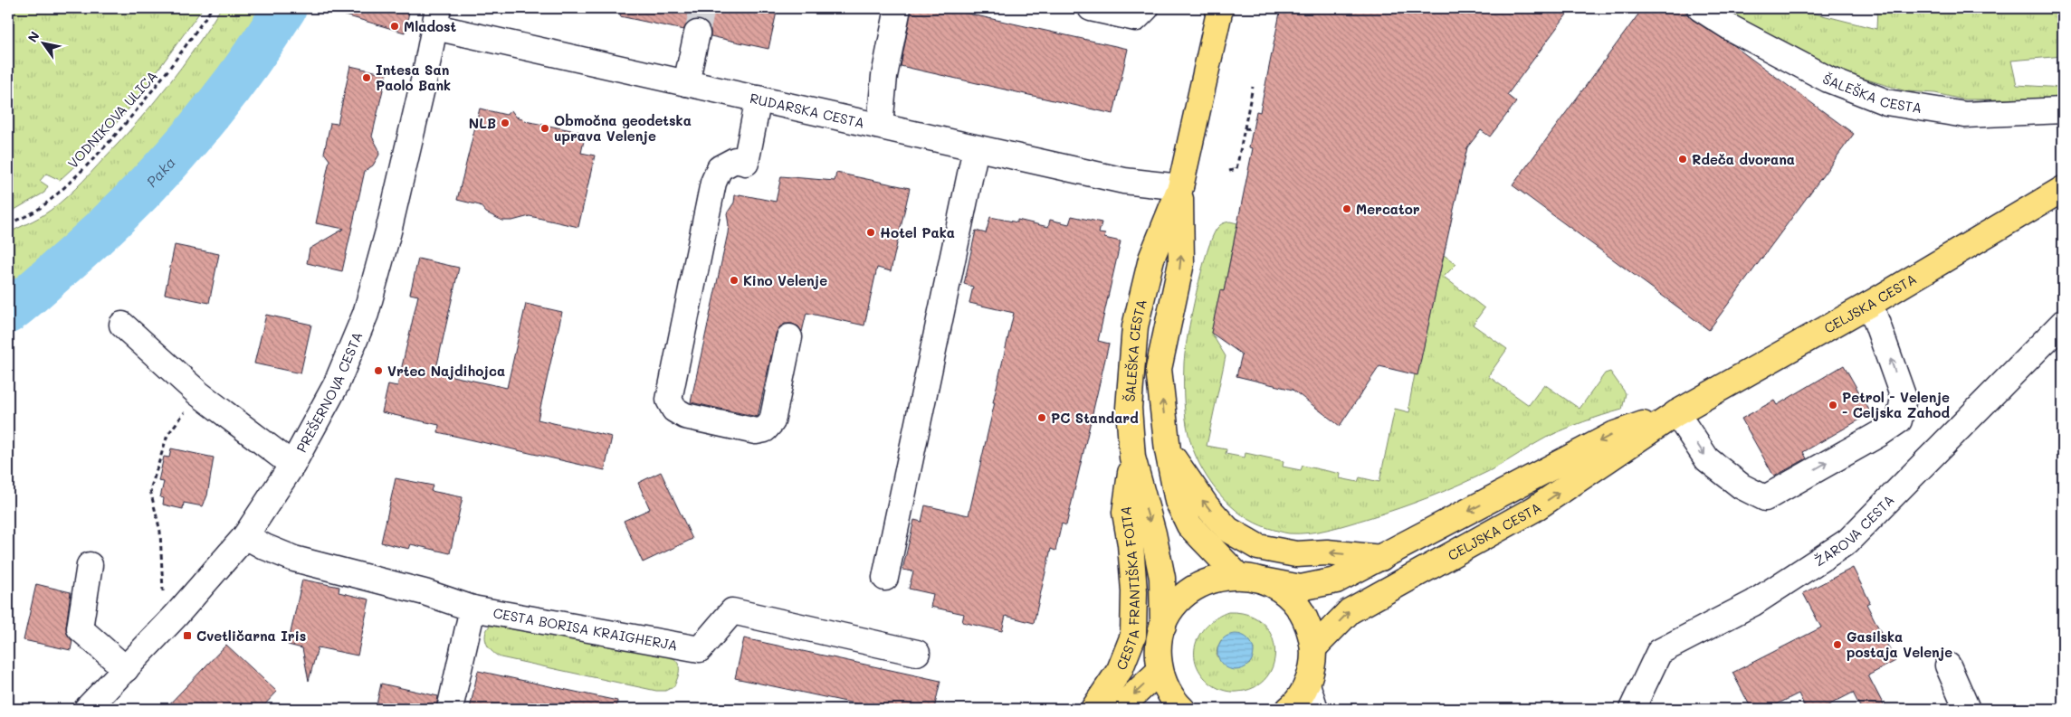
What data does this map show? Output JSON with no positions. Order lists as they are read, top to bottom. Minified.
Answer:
{"streets":{"main road":["ŠALEŠKA CESTA","CELJSKA CESTA","CESTA FRANTIŠKA FOITA"],"street":["RUDARSKA CESTA","PREŠERNOVA CESTA","ŽAROVA CESTA","CESTA BORISA KRAIGHERJA"],"path":["VODNIKOVA ULICA"]},"crossings":[["ŠALEŠKA CESTA","RUDARSKA CESTA"],["ŠALEŠKA CESTA","CELJSKA CESTA"],["ŠALEŠKA CESTA","CESTA FRANTIŠKA FOITA"],["RUDARSKA CESTA","PREŠERNOVA CESTA"],["PREŠERNOVA CESTA","CESTA BORISA KRAIGHERJA"]],"water":["Paka"],"places":{"other":["Mladost","Intesa San Paolo Bank","NLB","Območna geodetska uprava Velenje","Rdeča dvorana","Mercator","Hotel Paka","Kino Velenje","Vrtec Najdihojca","Petrol - Velenje - Celjska Zahod","PC Standard","Gasilska postaja Velenje"],"transit":["Cvetličarna Iris"]},"north":"top left"}
